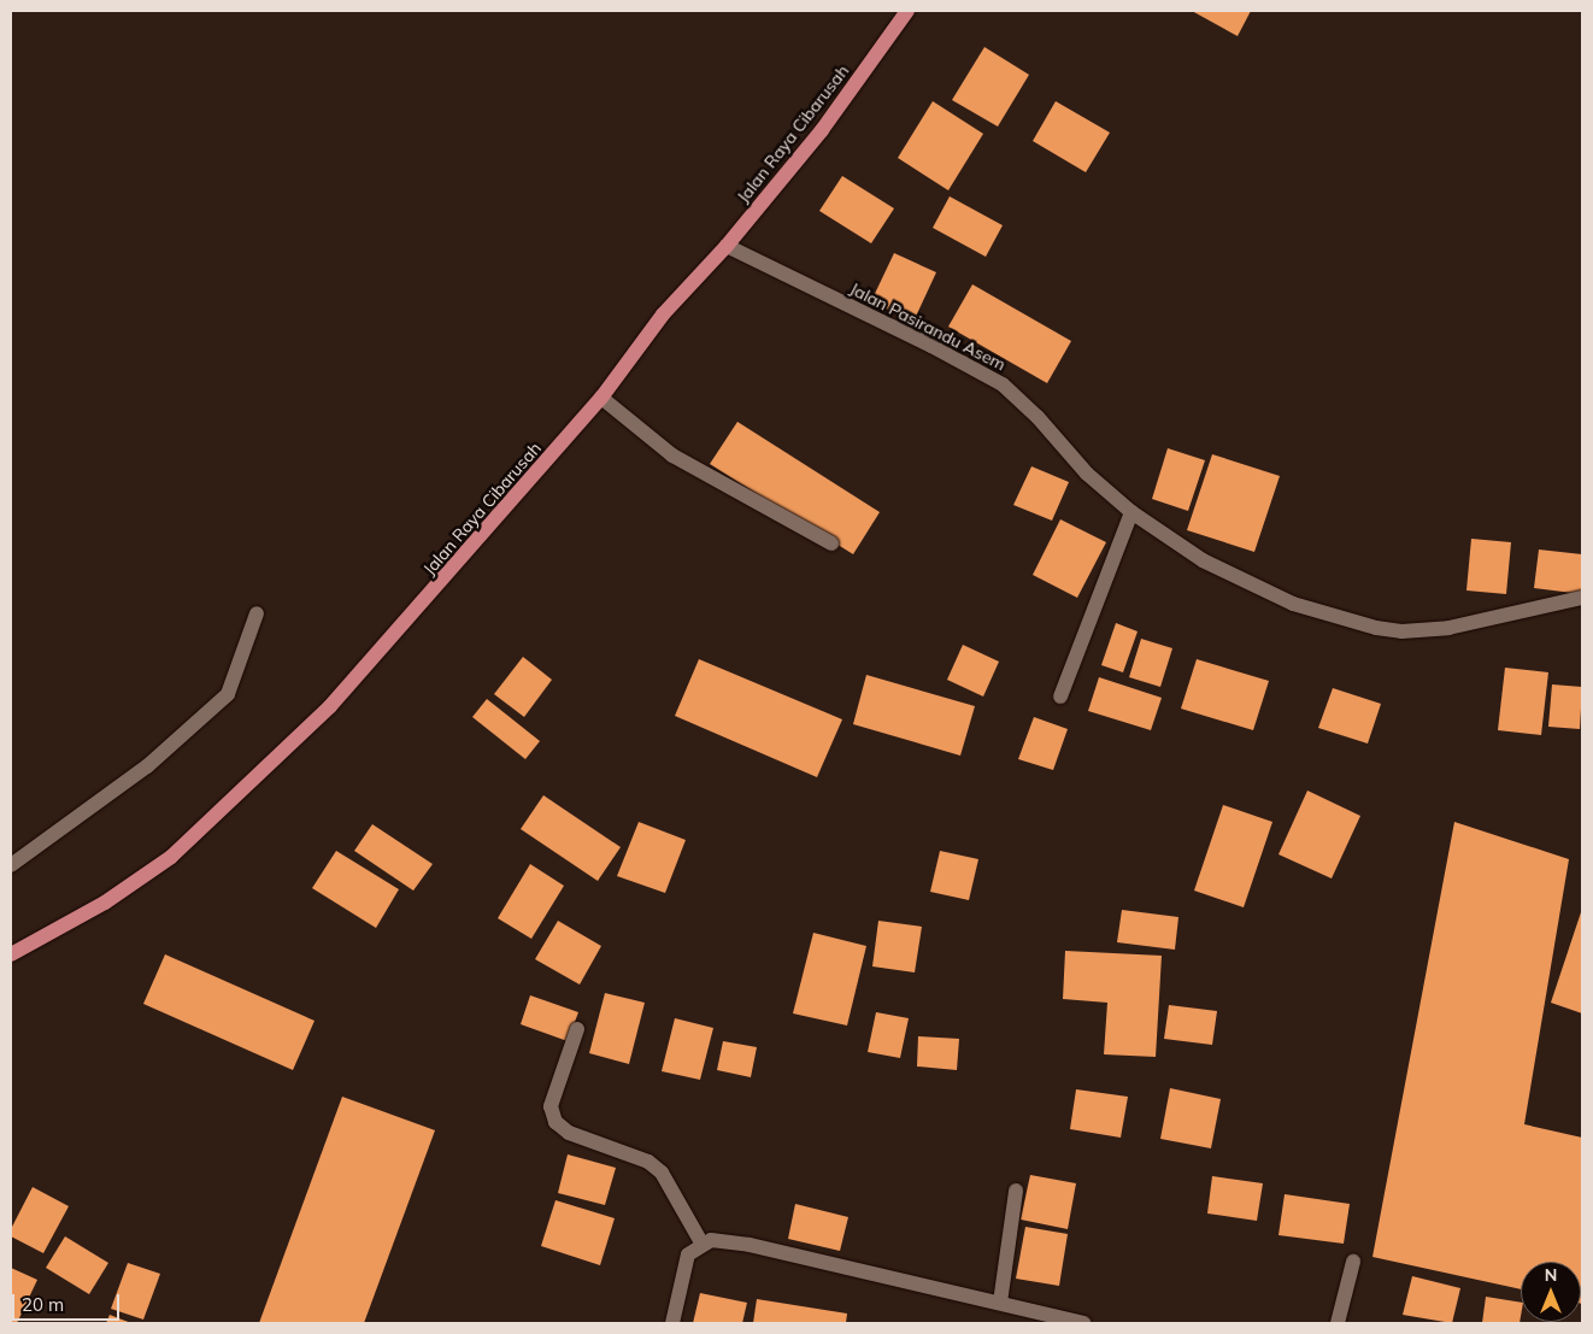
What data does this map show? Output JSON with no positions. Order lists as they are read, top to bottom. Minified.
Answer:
{"streets":{"main road":["Jalan Raya Cibarusah"],"street":["Jalan Pasirandu Asem"]},"crossings":[["Jalan Raya Cibarusah","Jalan Pasirandu Asem"]],"scale_bar":"20 m","north":"top"}
